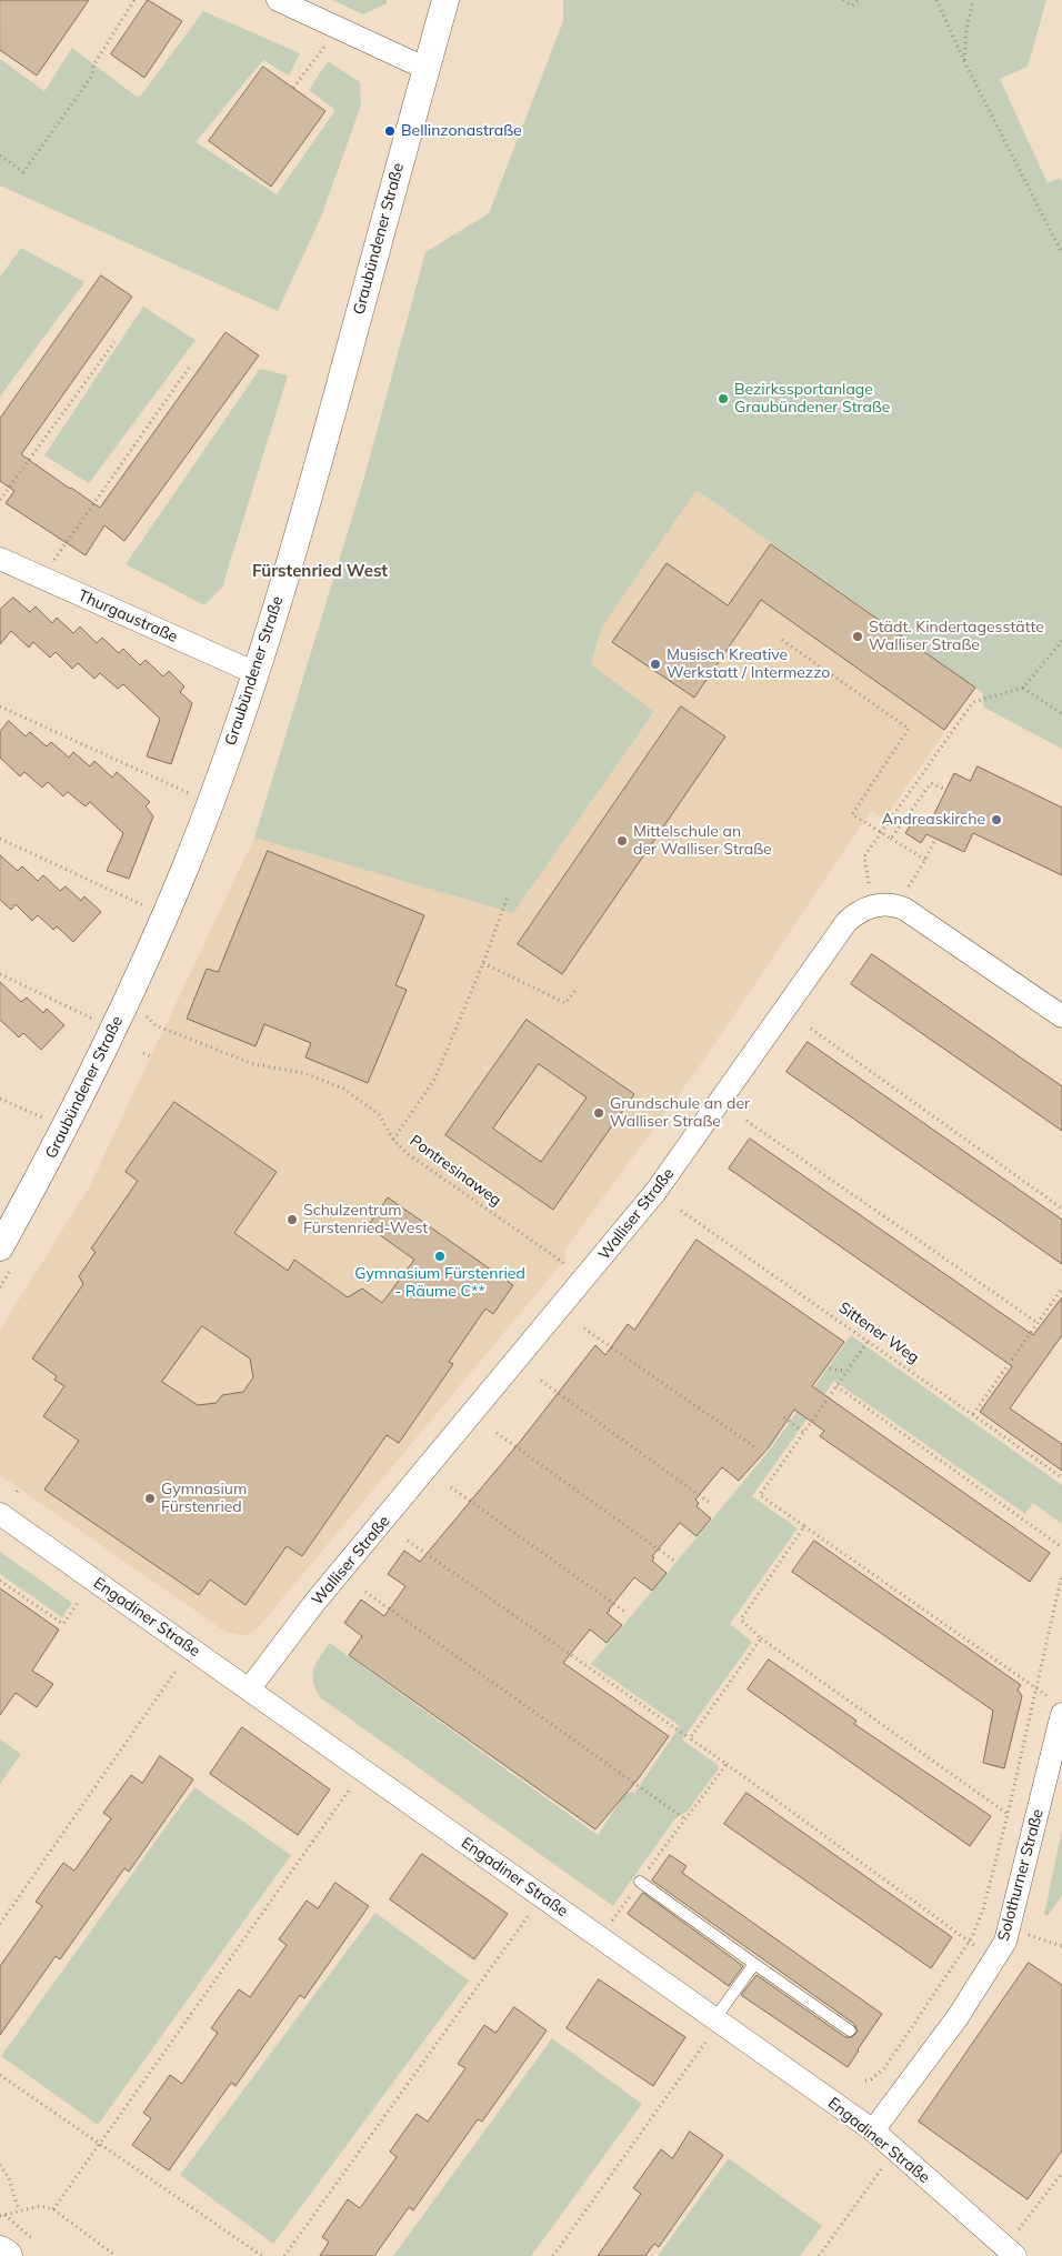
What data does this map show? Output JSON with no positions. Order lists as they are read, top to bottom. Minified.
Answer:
{"streets":{"street":["Graubündener Straße","Thurgaustraße","Walliser Straße","Engadiner Straße","Solothurner Straße"],"path":["Pontresinaweg","Sittener Weg"]},"crossings":[["Graubündener Straße","Thurgaustraße"],["Graubündener Straße","Pontresinaweg"],["Walliser Straße","Engadiner Straße"],["Engadiner Straße","Solothurner Straße"]],"districts":["Fürstenried West"],"places":["Bellinzonastraße","Bezirkssportanlage Graubündener Straße","Städt. Kindertagesstätte Walliser Straße","Musisch Kreative Werkstatt / Intermezzo","Andreaskirche","Mittelschule an der Walliser Straße","Grundschule an der Walliser Straße","Schulzentrum Fürstenried-West","Gymnasium Fürstenried - Räume C**","Gymnasium Fürstenried"]}
